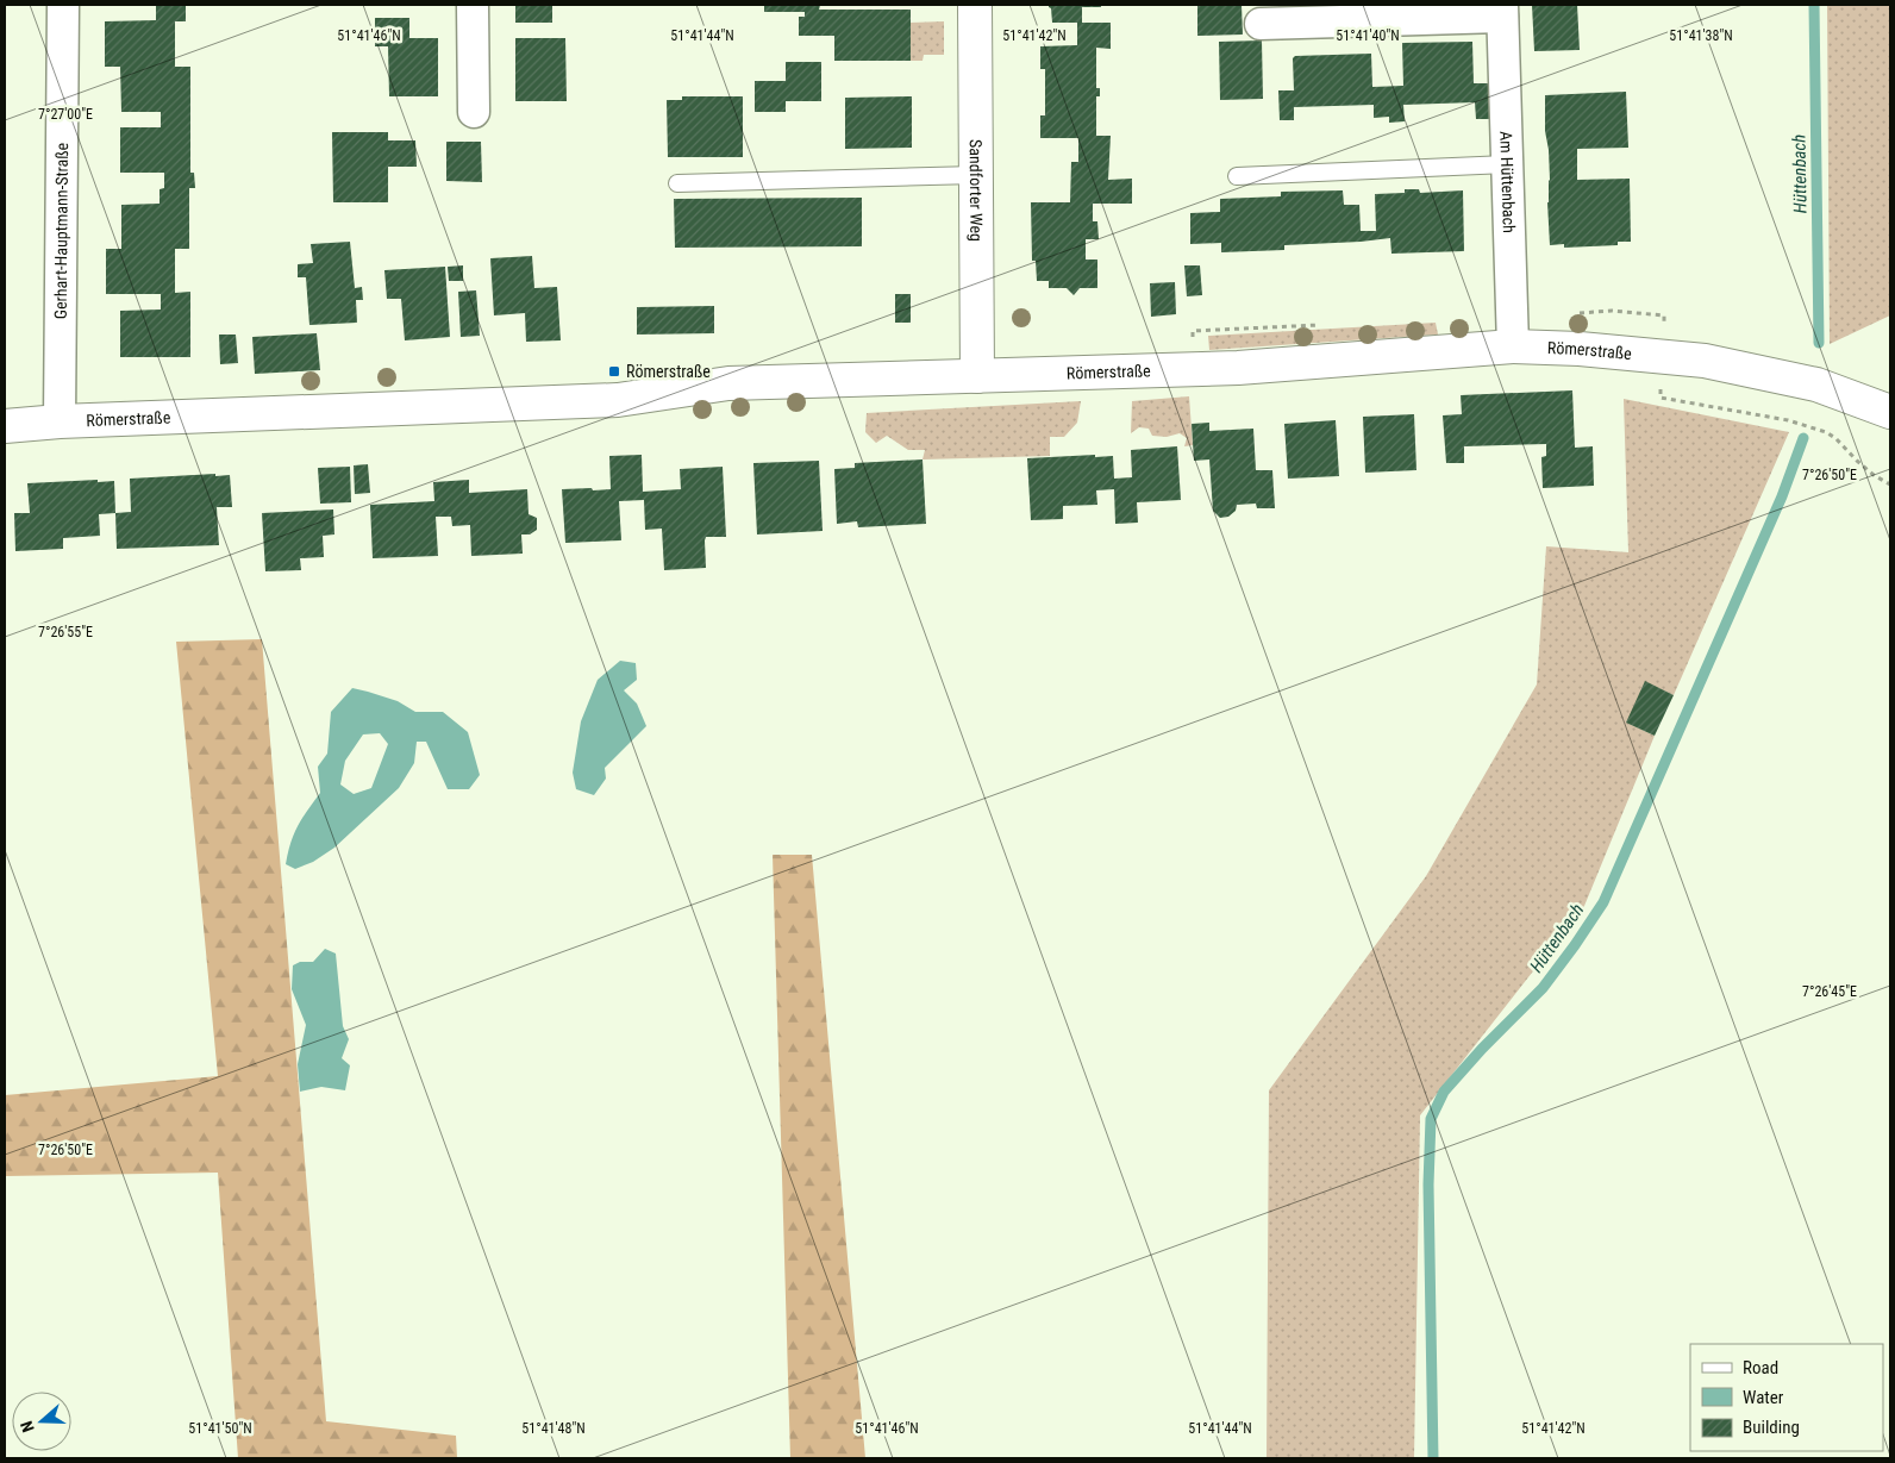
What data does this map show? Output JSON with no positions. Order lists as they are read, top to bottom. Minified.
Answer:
{"streets":{"street":["Am Hüttenbach","Sandforter Weg","Gerhart-Hauptmann-Straße","Römerstraße"]},"crossings":[["Am Hüttenbach","Römerstraße"],["Sandforter Weg","Römerstraße"],["Gerhart-Hauptmann-Straße","Römerstraße"]],"water":["Hüttenbach"],"places":{"transit":["Römerstraße"]},"legend":["Road","Water","Building"],"north":"left","coordinates":["51°41'46\"N","51°41'44\"N","51°41'42\"N","51°41'40\"N","51°41'38\"N","7°27'00\"E","7°26'50\"E","7°26'55\"E","7°26'45\"E","51°41'50\"N","51°41'48\"N"]}
